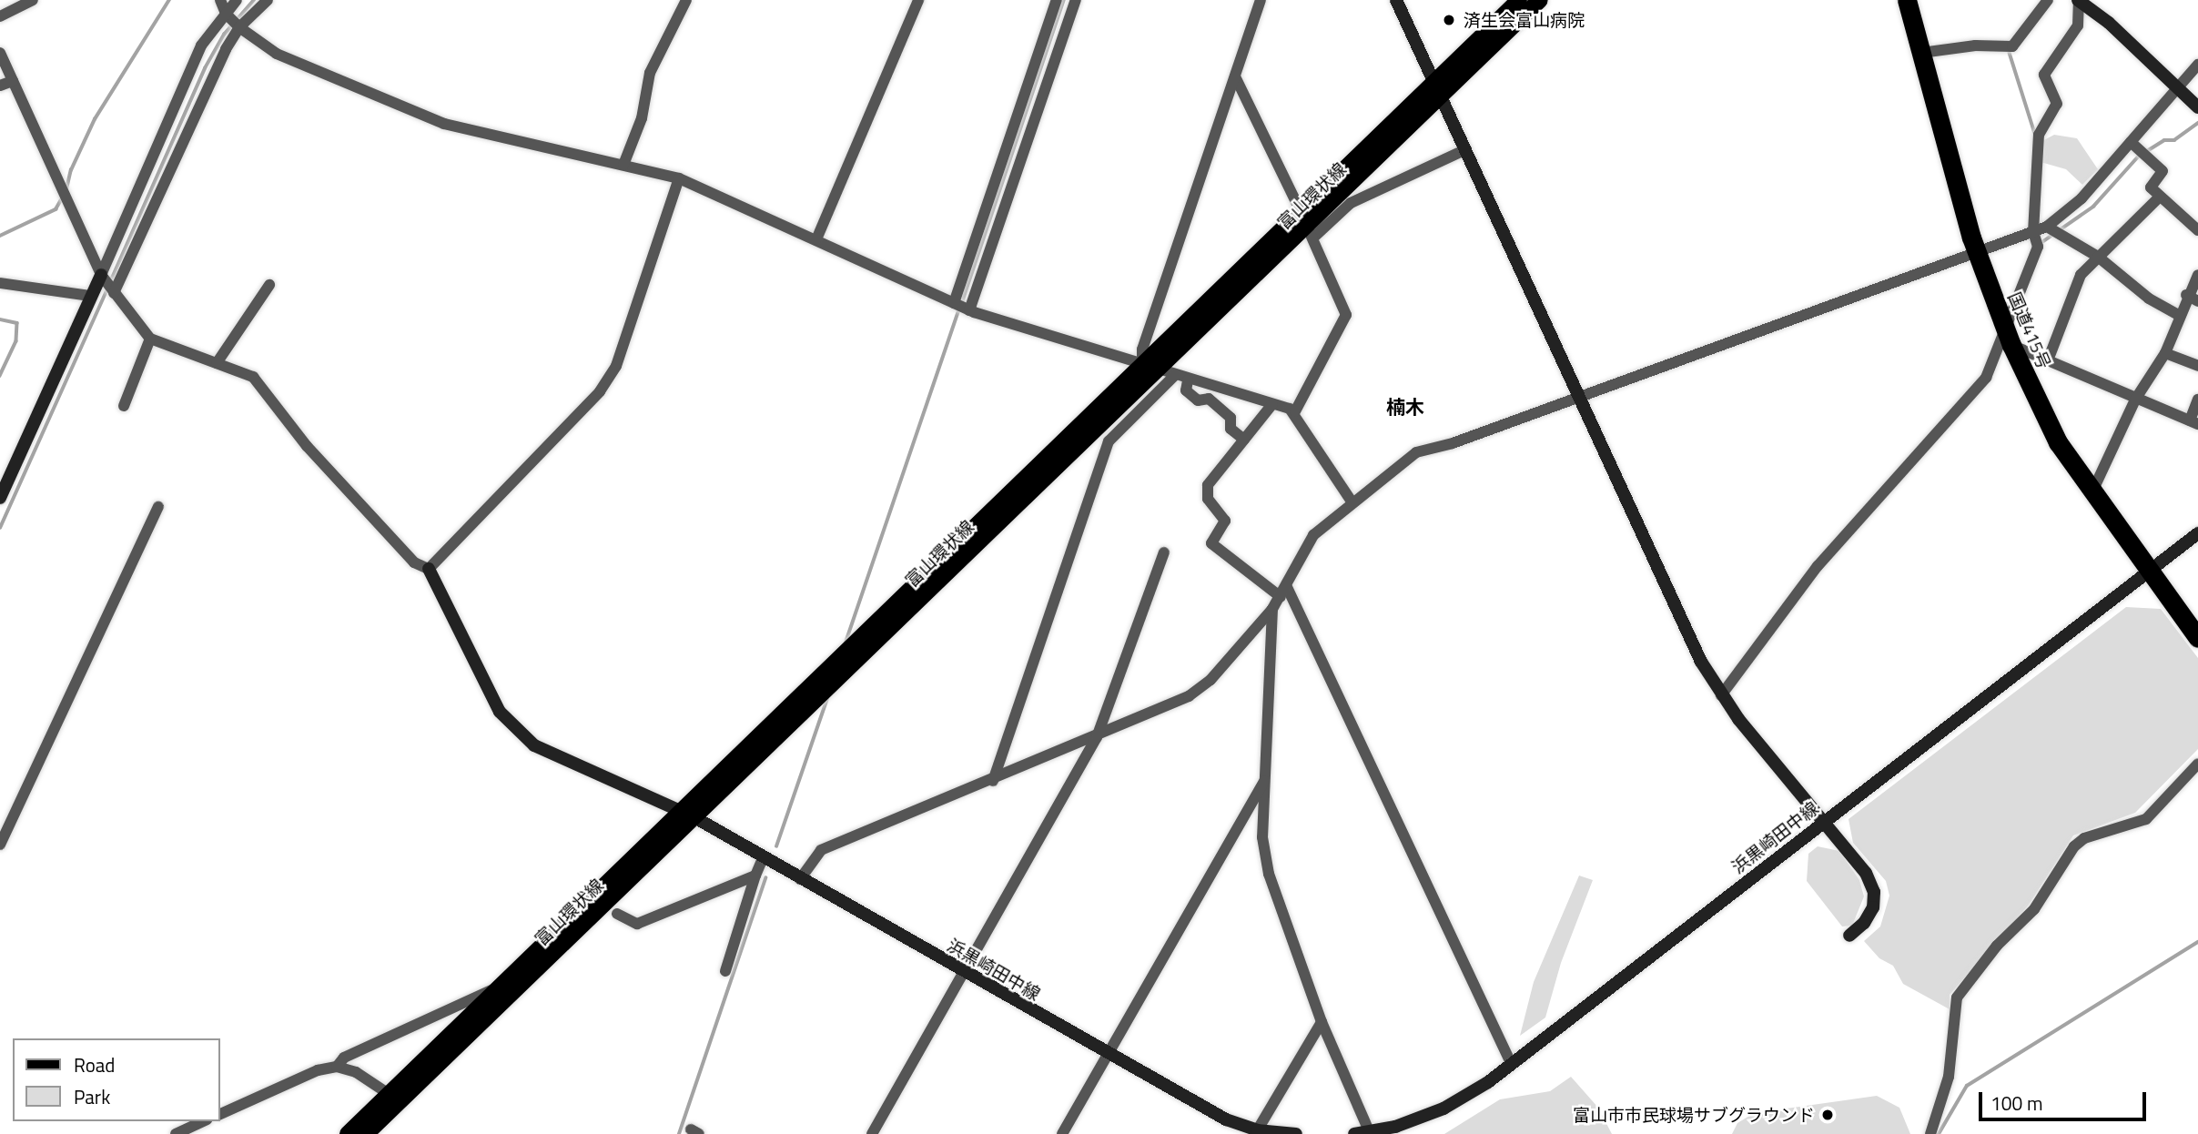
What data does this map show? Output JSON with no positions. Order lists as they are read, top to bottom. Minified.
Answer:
{"streets":{"highway":["国道415号"],"main road":["富山環状線"],"street":["浜黒崎田中線"]},"crossings":[["富山環状線","浜黒崎田中線"],["国道415号","浜黒崎田中線"]],"districts":["楠木"],"places":["済生会富山病院","富山市市民球場サブグラウンド"],"legend":["Road","Park"],"scale_bar":"100 m"}
